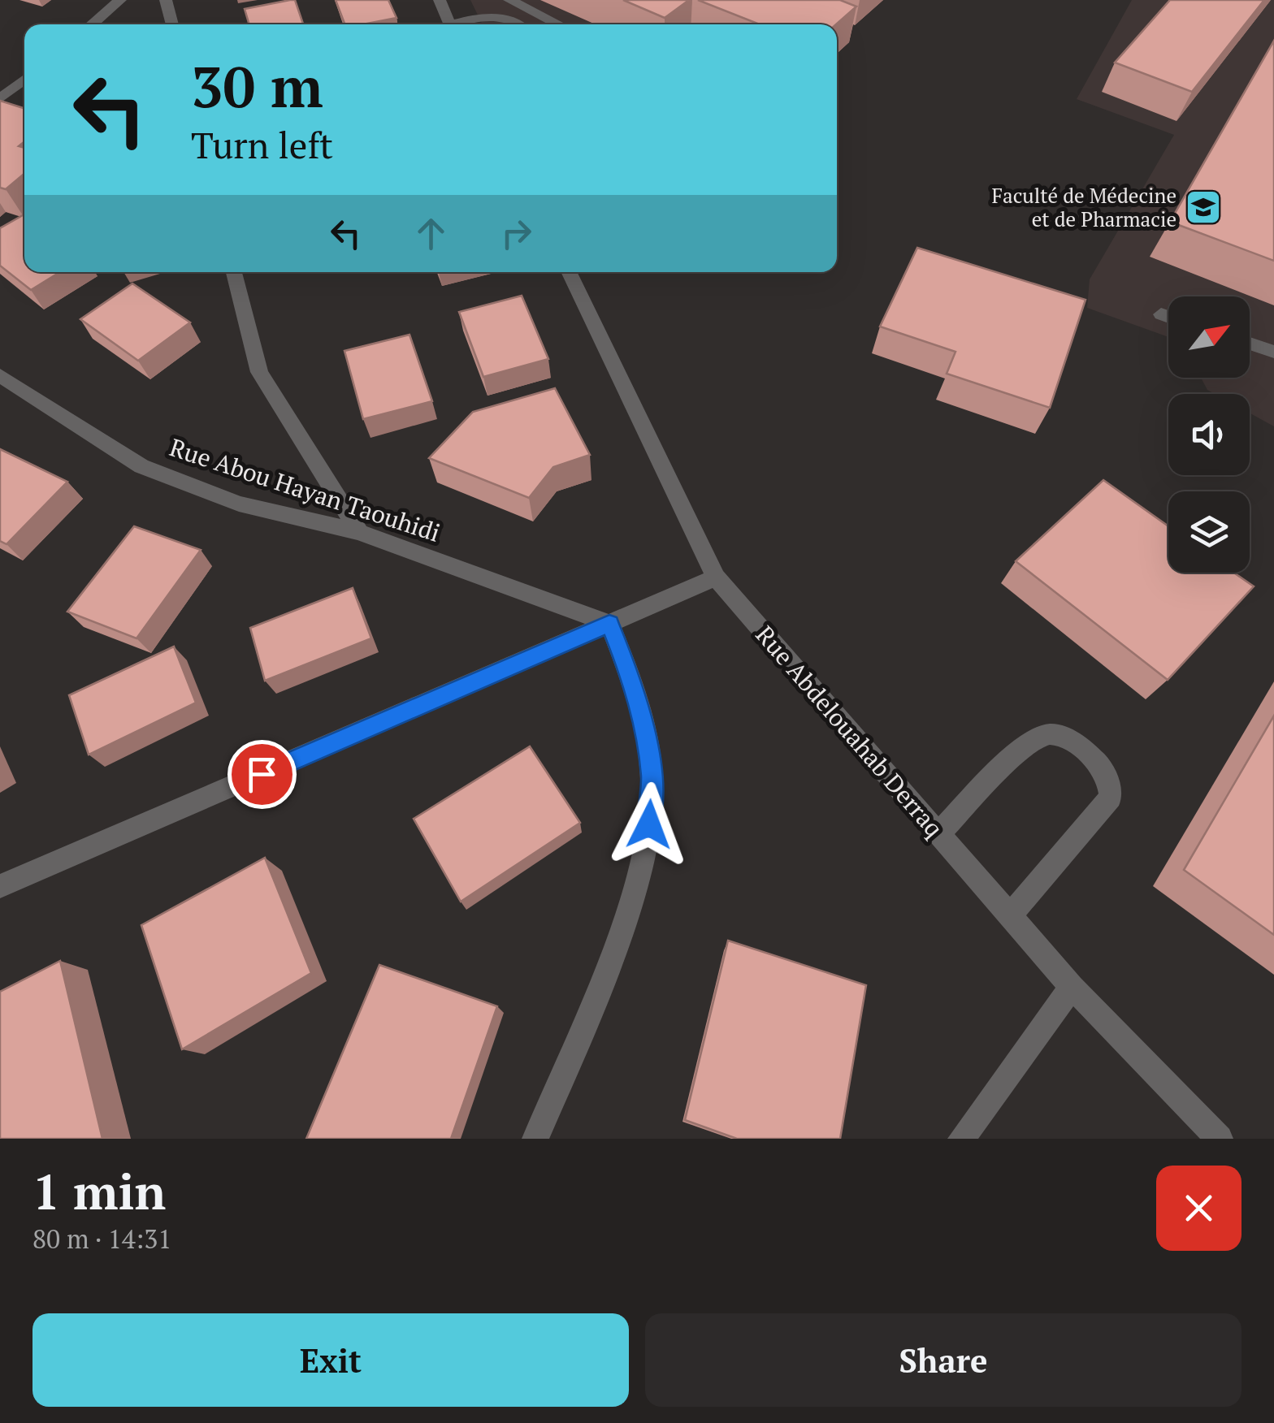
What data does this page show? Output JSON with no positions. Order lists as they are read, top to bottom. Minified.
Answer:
{"streets":{"street":["Rue Abou Hayan Taouhidi","Rue Abdelouahab Derraq"]},"places":{"school or university":["Faculté de Médecine et de Pharmacie"]},"north":"top right","page":{"turn":["30 m","Turn left"],"heading":["1 min","80 m · 14:31"],"buttons":["Exit","Share"]}}
